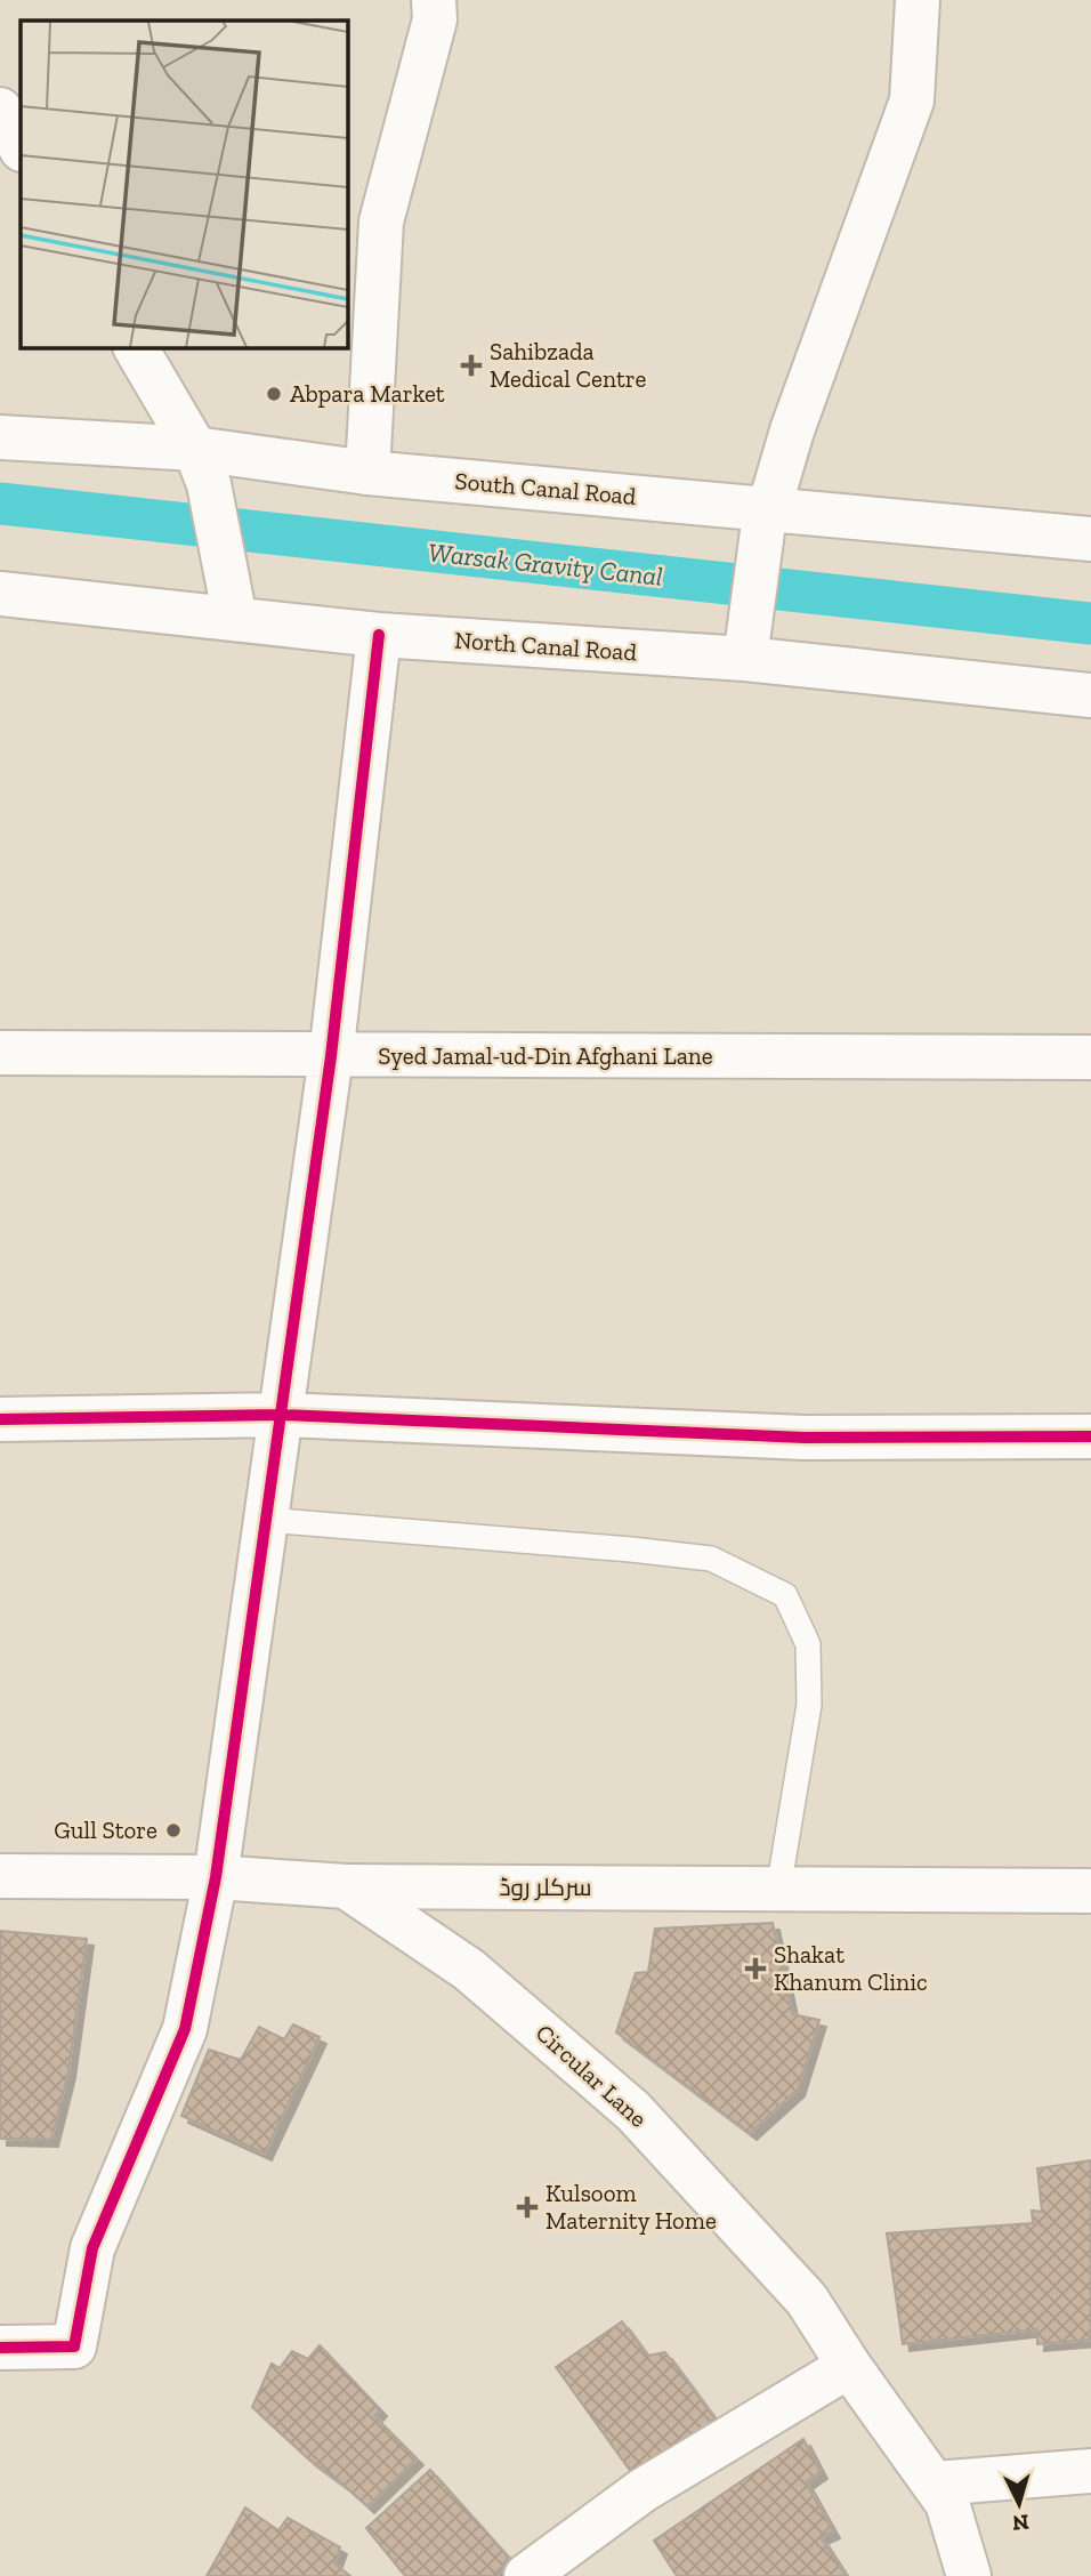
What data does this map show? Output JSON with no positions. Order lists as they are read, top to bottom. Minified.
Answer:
{"streets":{"street":["South Canal Road","North Canal Road","Syed Jamal-ud-Din Afghani Lane","سرکلر روڈ","Circular Lane"]},"crossings":[["سرکلر روڈ","Circular Lane"]],"water":["Warsak Gravity Canal"],"places":{"health":["Sahibzada Medical Centre","Shakat Khanum Clinic","Kulsoom Maternity Home"],"other":["Abpara Market","Gull Store"]},"north":"bottom"}
